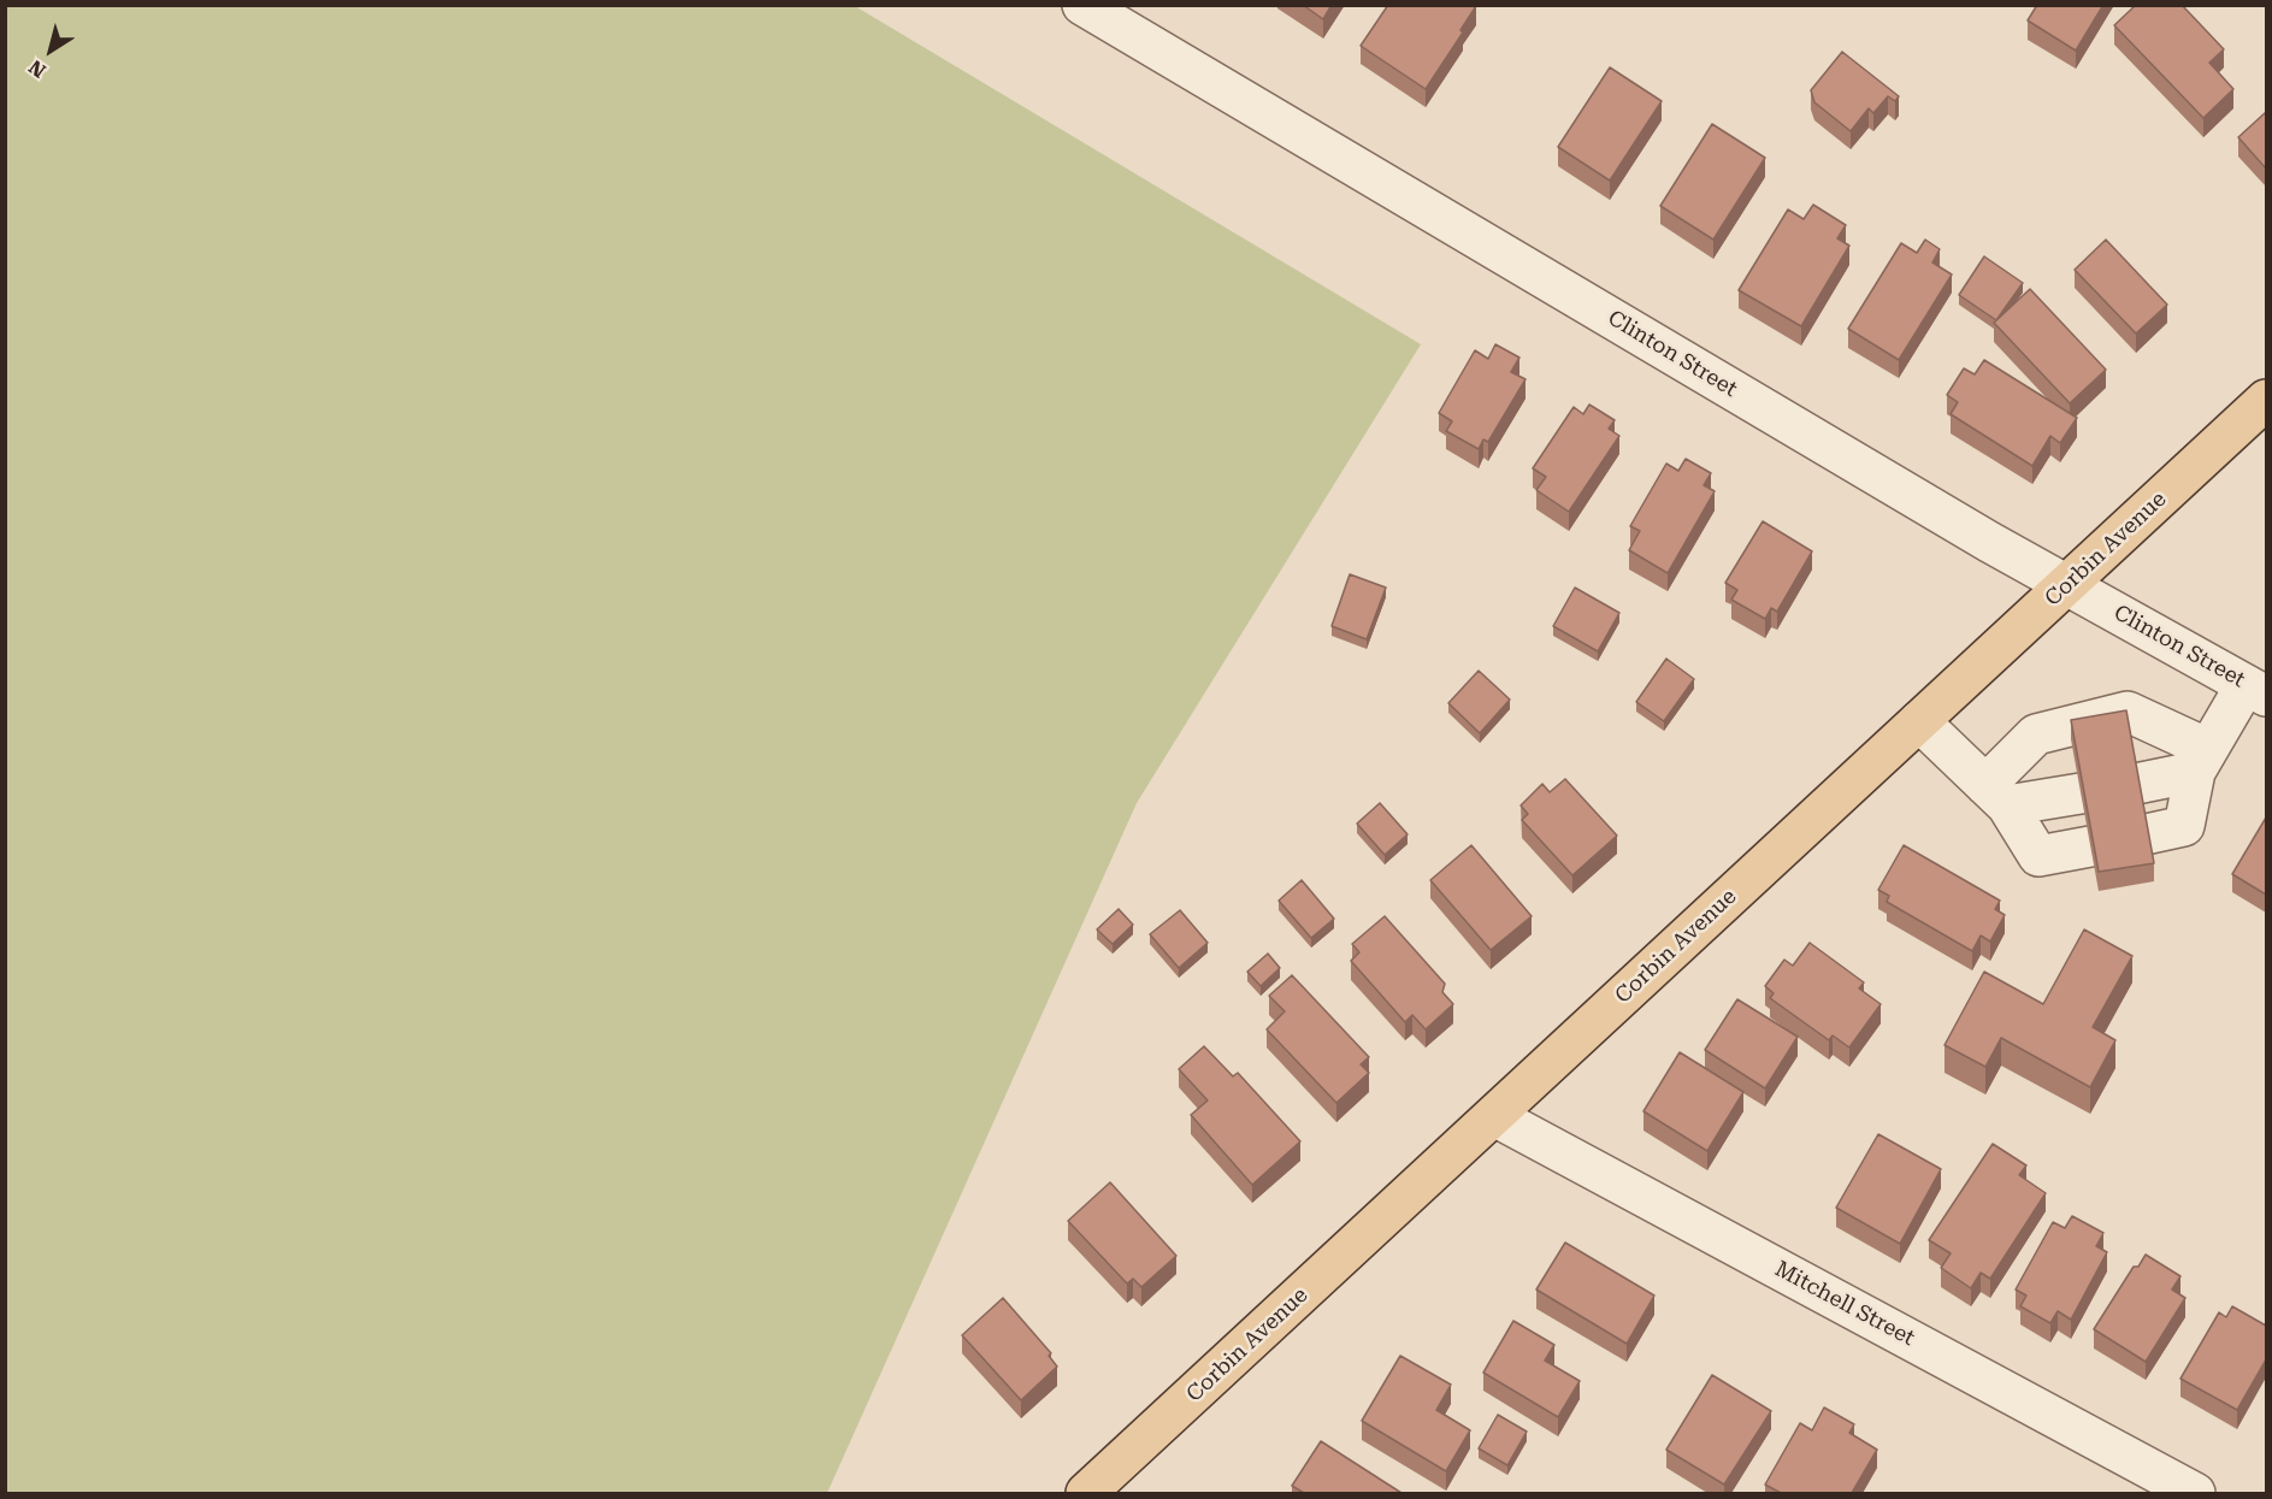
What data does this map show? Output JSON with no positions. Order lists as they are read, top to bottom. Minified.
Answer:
{"streets":{"main road":["Corbin Avenue"],"street":["Clinton Street","Mitchell Street"]},"crossings":[["Clinton Street","Corbin Avenue"],["Corbin Avenue","Mitchell Street"]],"north":"bottom left"}
